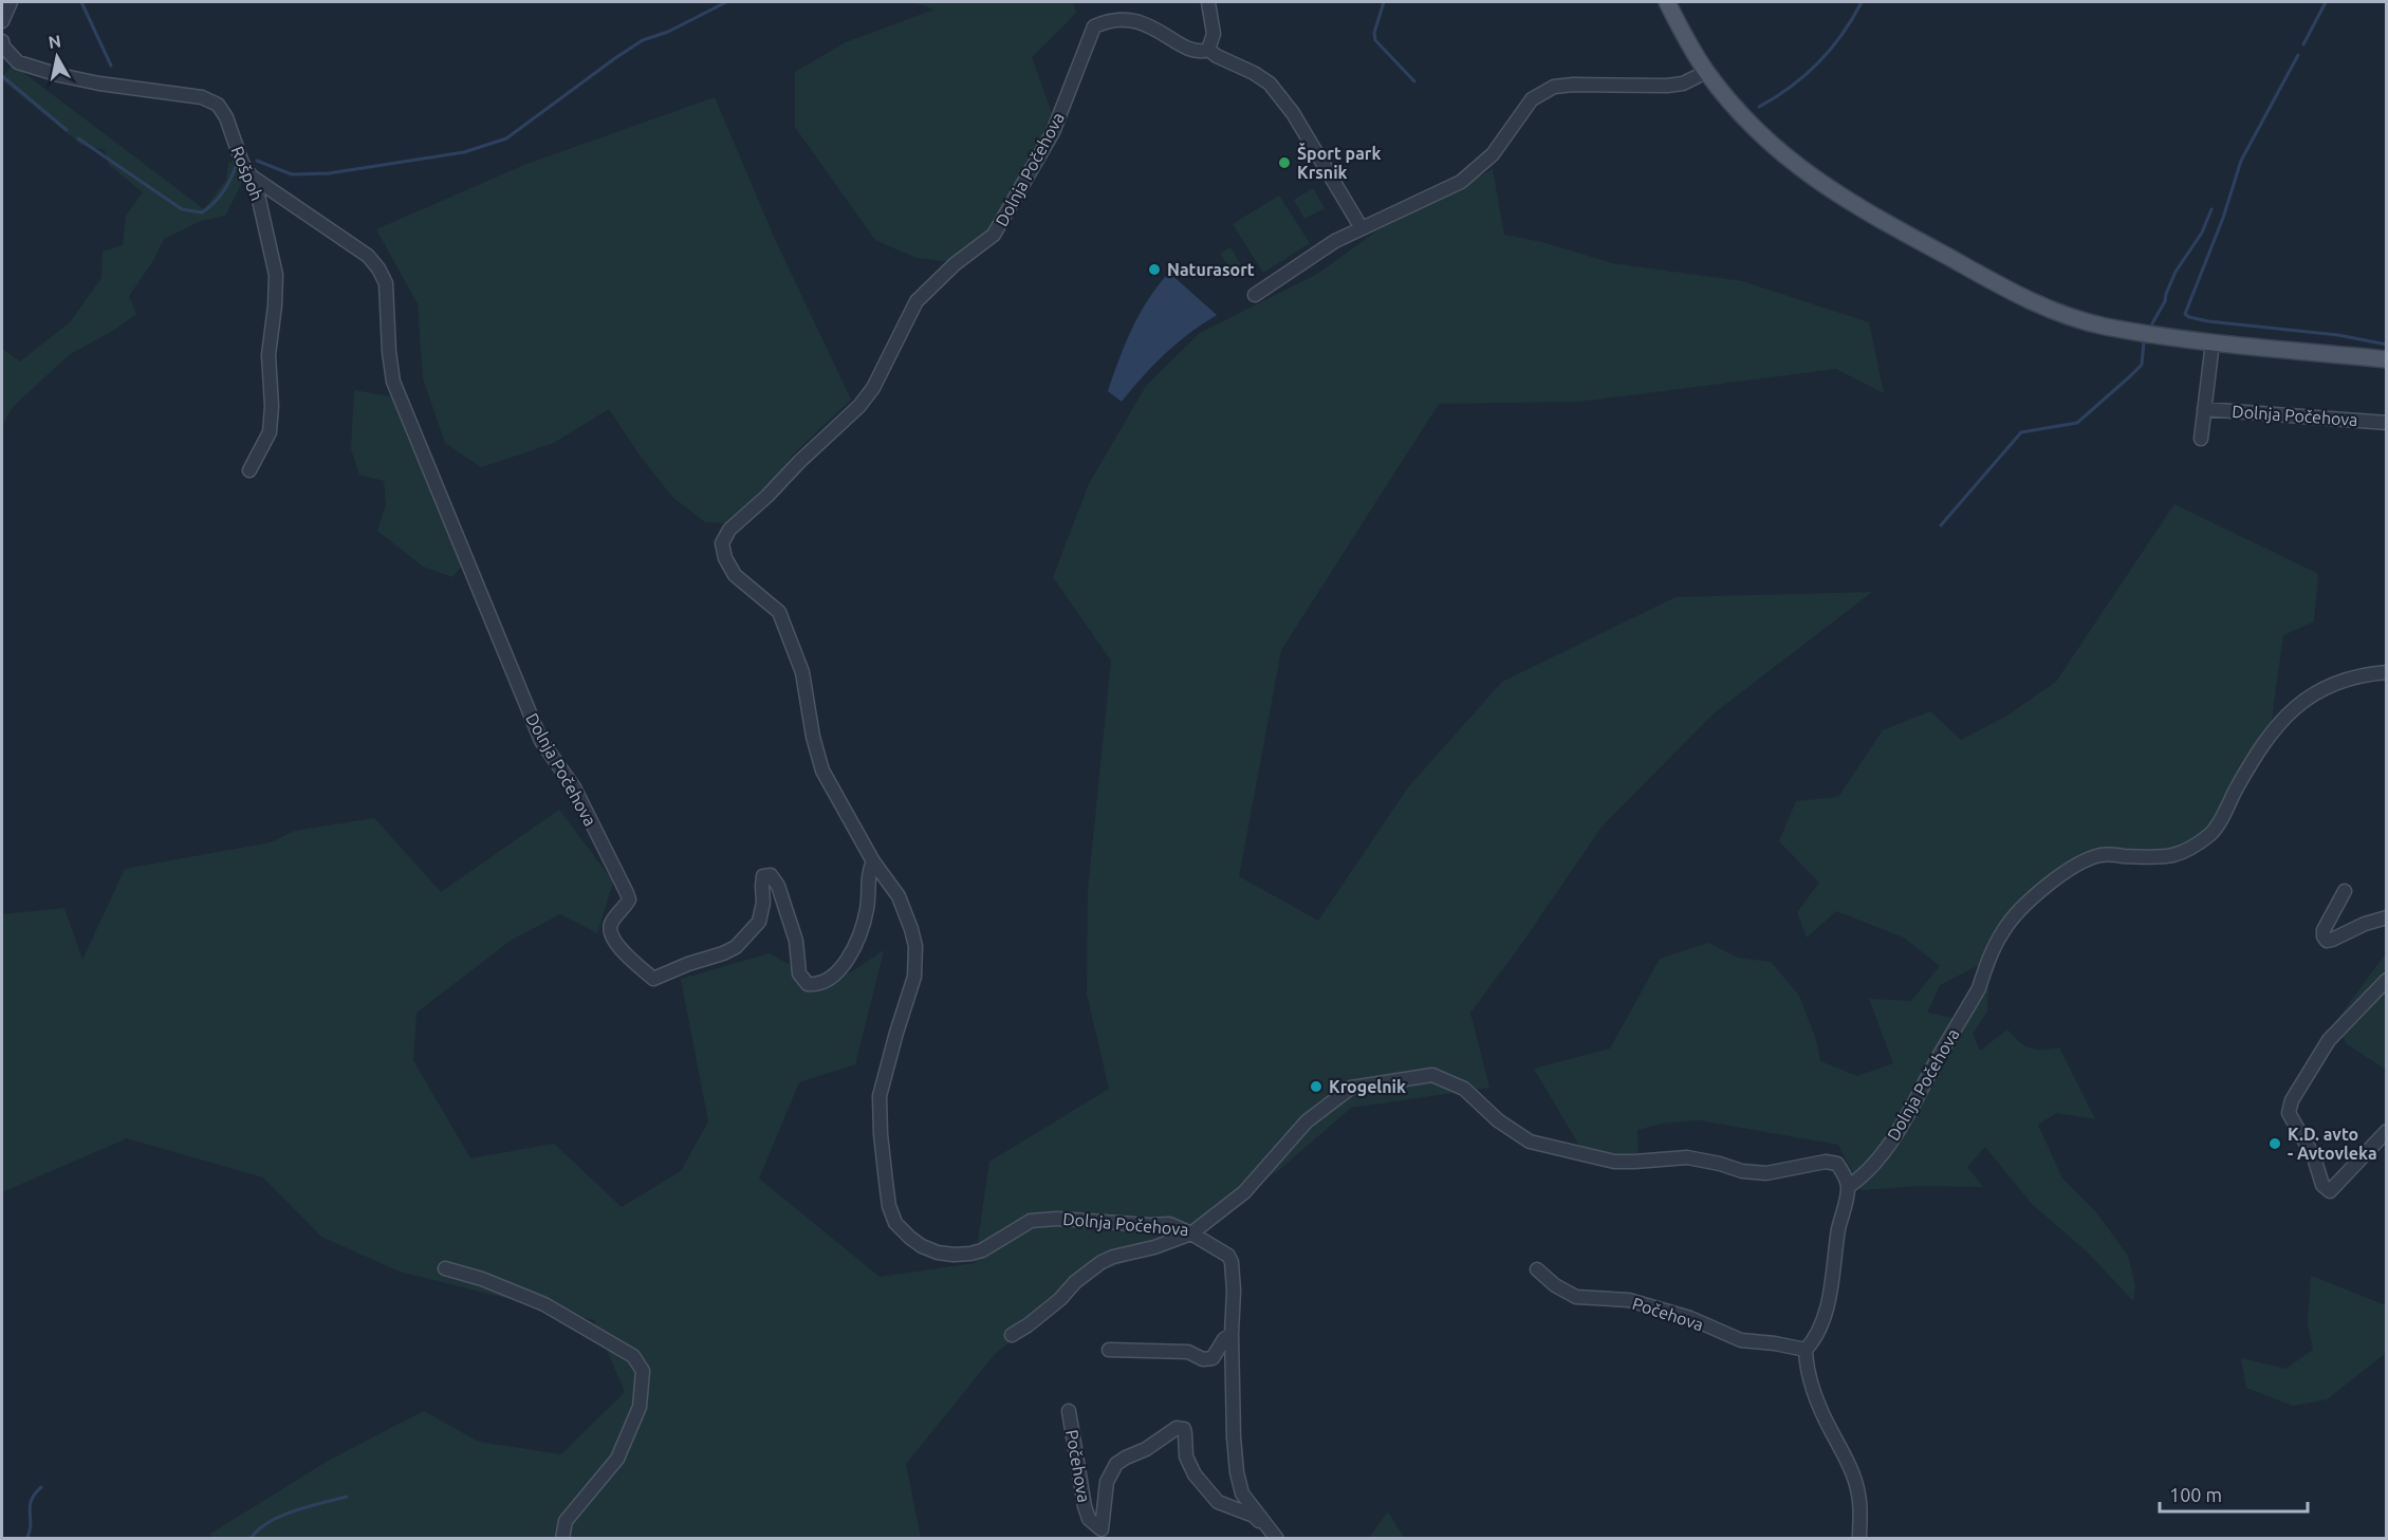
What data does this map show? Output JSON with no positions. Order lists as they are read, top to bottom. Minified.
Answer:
{"streets":{"street":["Dolnja Počehova","Rošpoh","Počehova"]},"crossings":[["Dolnja Počehova","Rošpoh"],["Dolnja Počehova","Počehova"]],"places":["Šport park Krsnik","Naturasort","Krogelnik","K.D. avto - Avtovleka"],"scale_bar":"100 m","north":"top"}
